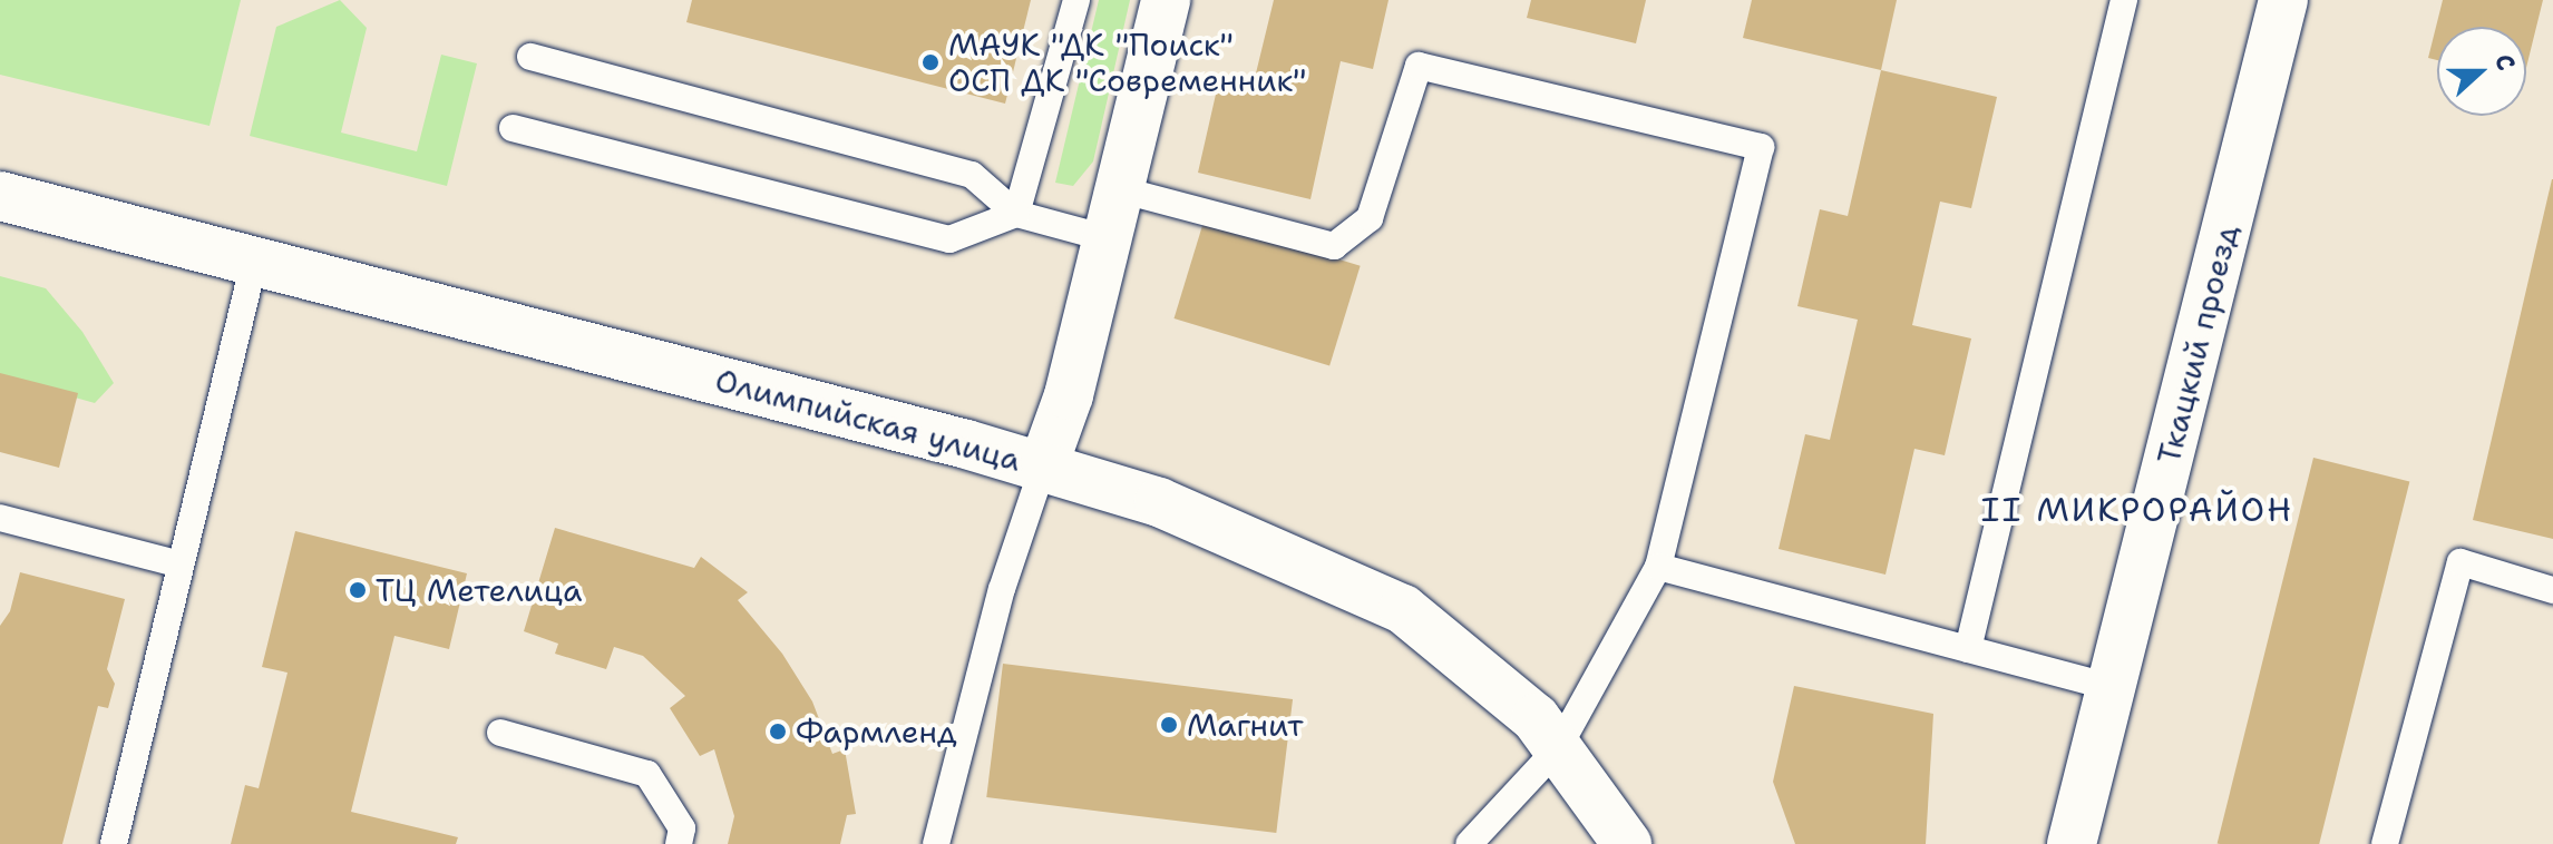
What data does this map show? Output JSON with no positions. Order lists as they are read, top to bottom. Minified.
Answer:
{"streets":{"street":["Ткацкий проезд","Олимпийская улица"]},"districts":["II МИКРОРАЙОН"],"places":["МАУК \"ДК \"Поиск\" ОСП ДК \"Современник\"","ТЦ Метелица","Магнит","Фармленд"],"north":"right"}
